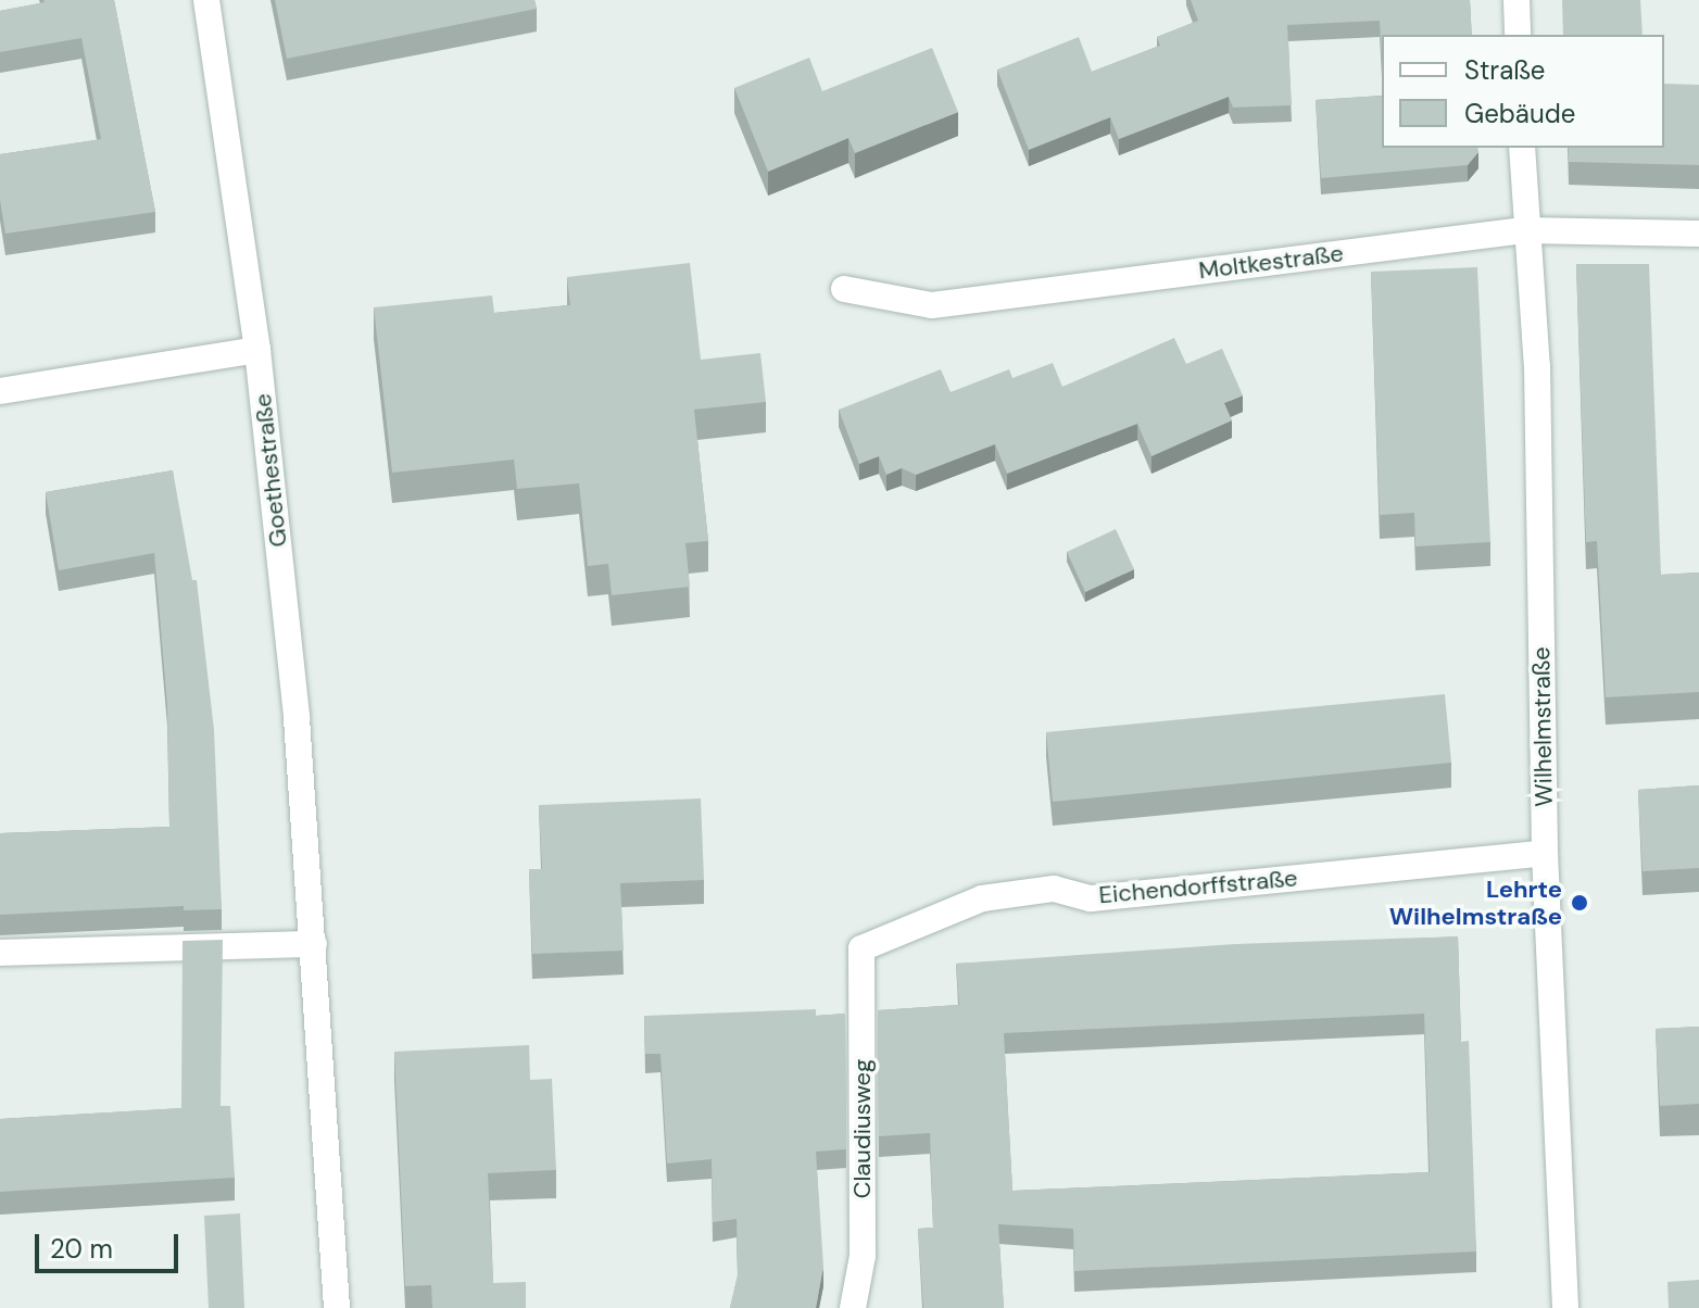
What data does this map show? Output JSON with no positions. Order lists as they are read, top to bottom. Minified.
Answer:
{"streets":{"street":["Moltkestraße","Goethestraße","Wilhelmstraße","Eichendorffstraße","Claudiusweg"]},"crossings":[["Moltkestraße","Wilhelmstraße"],["Wilhelmstraße","Eichendorffstraße"],["Eichendorffstraße","Claudiusweg"]],"places":["Lehrte Wilhelmstraße"],"legend":["Straße","Gebäude"],"scale_bar":"20 m"}
